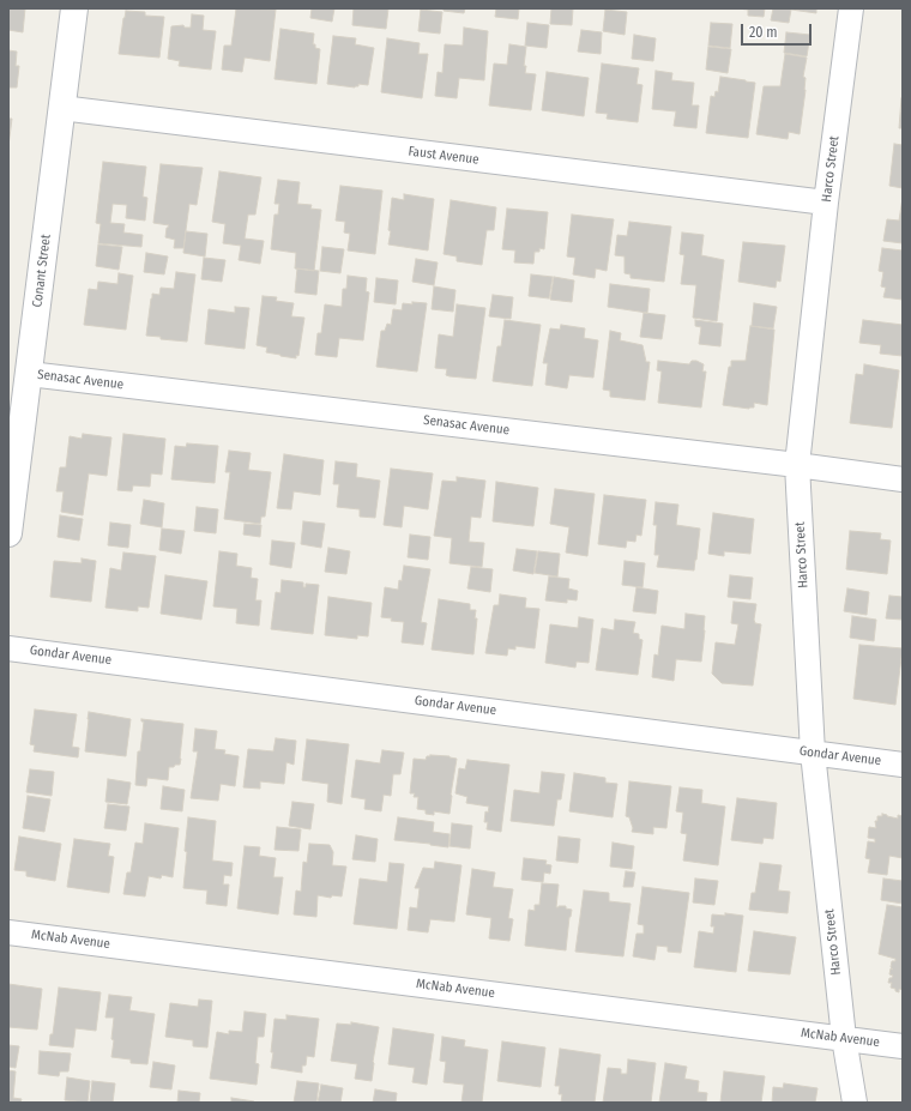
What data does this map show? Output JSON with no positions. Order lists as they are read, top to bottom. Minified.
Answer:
{"streets":{"street":["Faust Avenue","Harco Street","Conant Street","Senasac Avenue","Gondar Avenue","McNab Avenue"]},"crossings":[["Faust Avenue","Harco Street"],["Faust Avenue","Conant Street"],["Harco Street","Senasac Avenue"],["Harco Street","Gondar Avenue"],["Harco Street","McNab Avenue"],["Conant Street","Senasac Avenue"]],"scale_bar":"20 m"}
